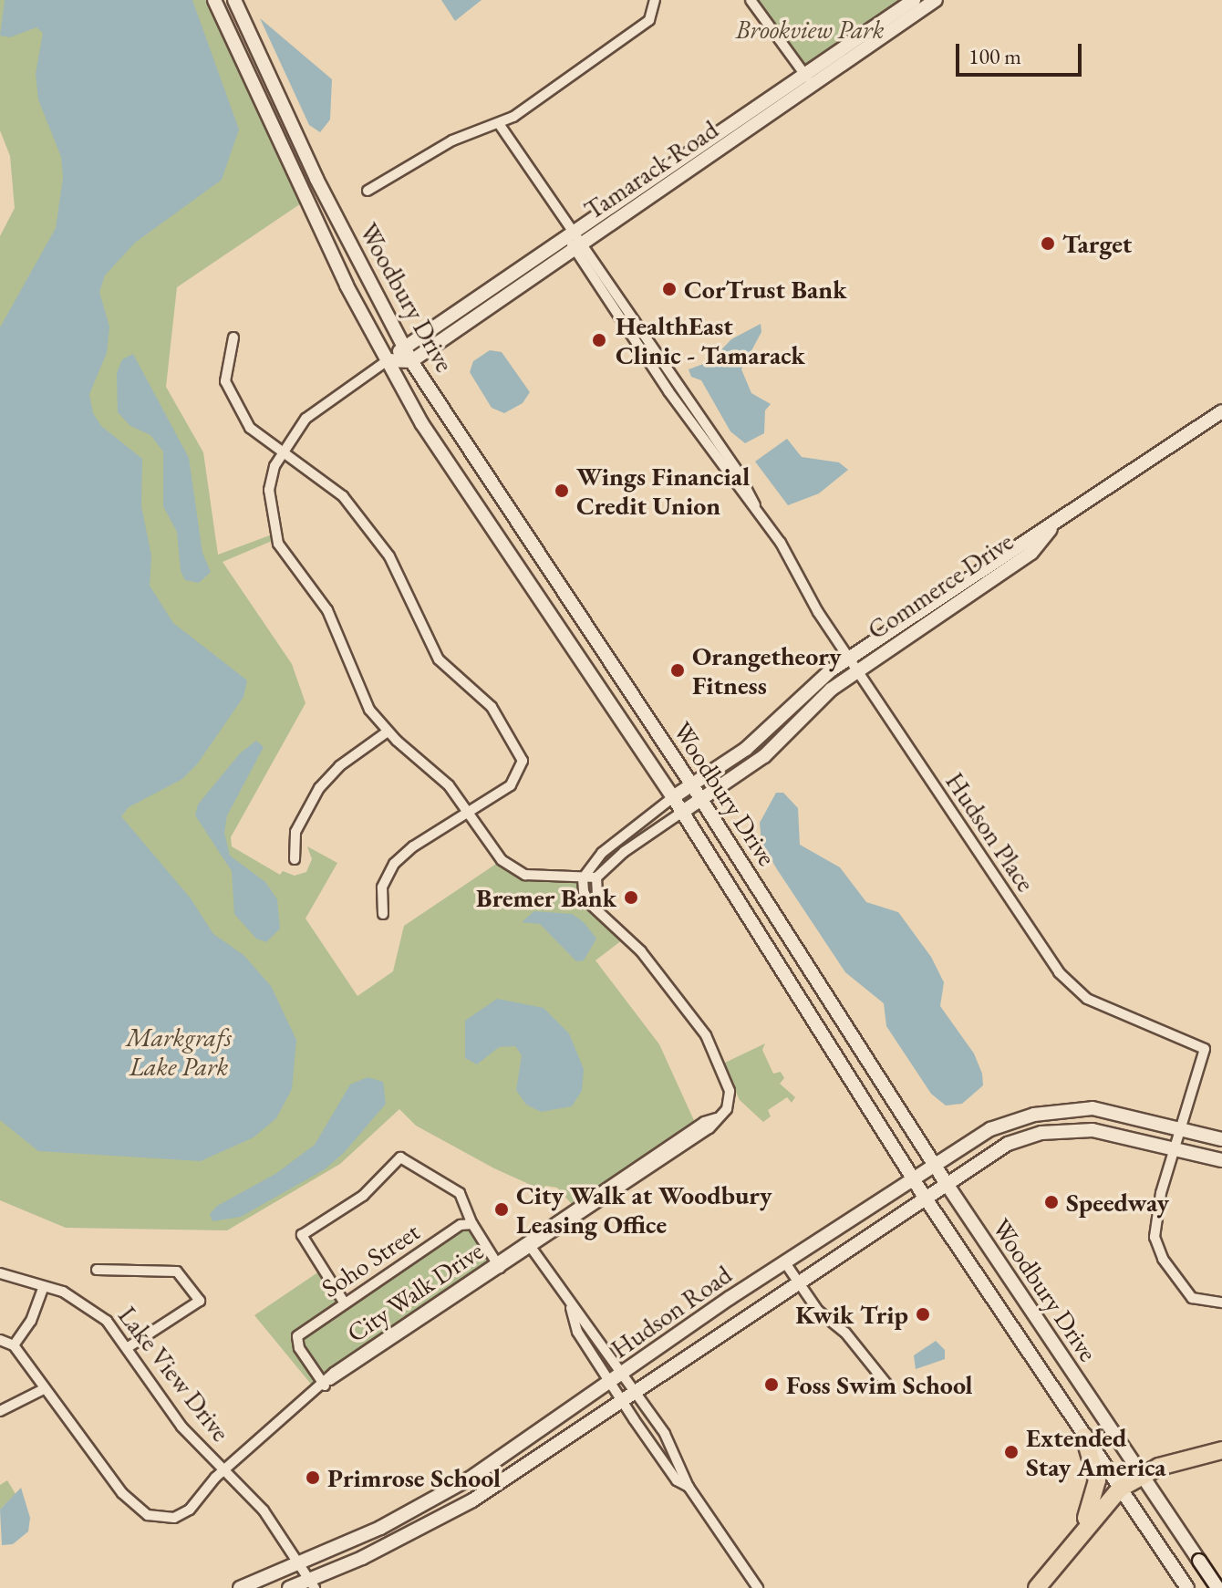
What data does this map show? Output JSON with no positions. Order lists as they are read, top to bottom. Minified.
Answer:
{"streets":{"street":["Tamarack Road","Woodbury Drive","Commerce Drive","Hudson Place","Soho Street","City Walk Drive","Hudson Road","Lake View Drive"]},"crossings":[["Tamarack Road","Woodbury Drive"],["Tamarack Road","Hudson Place"],["Woodbury Drive","Commerce Drive"],["Woodbury Drive","Hudson Road"],["Commerce Drive","Hudson Place"],["Hudson Place","Hudson Road"],["Soho Street","City Walk Drive"],["City Walk Drive","Lake View Drive"],["Hudson Road","Lake View Drive"]],"parks":["Brookview Park","Markgrafs Lake Park"],"places":["Target","CorTrust Bank","HealthEast Clinic - Tamarack","Wings Financial Credit Union","Orangetheory Fitness","Bremer Bank","Speedway","City Walk at Woodbury Leasing Office","Kwik Trip","Foss Swim School","Extended Stay America","Primrose School"],"scale_bar":"100 m"}
